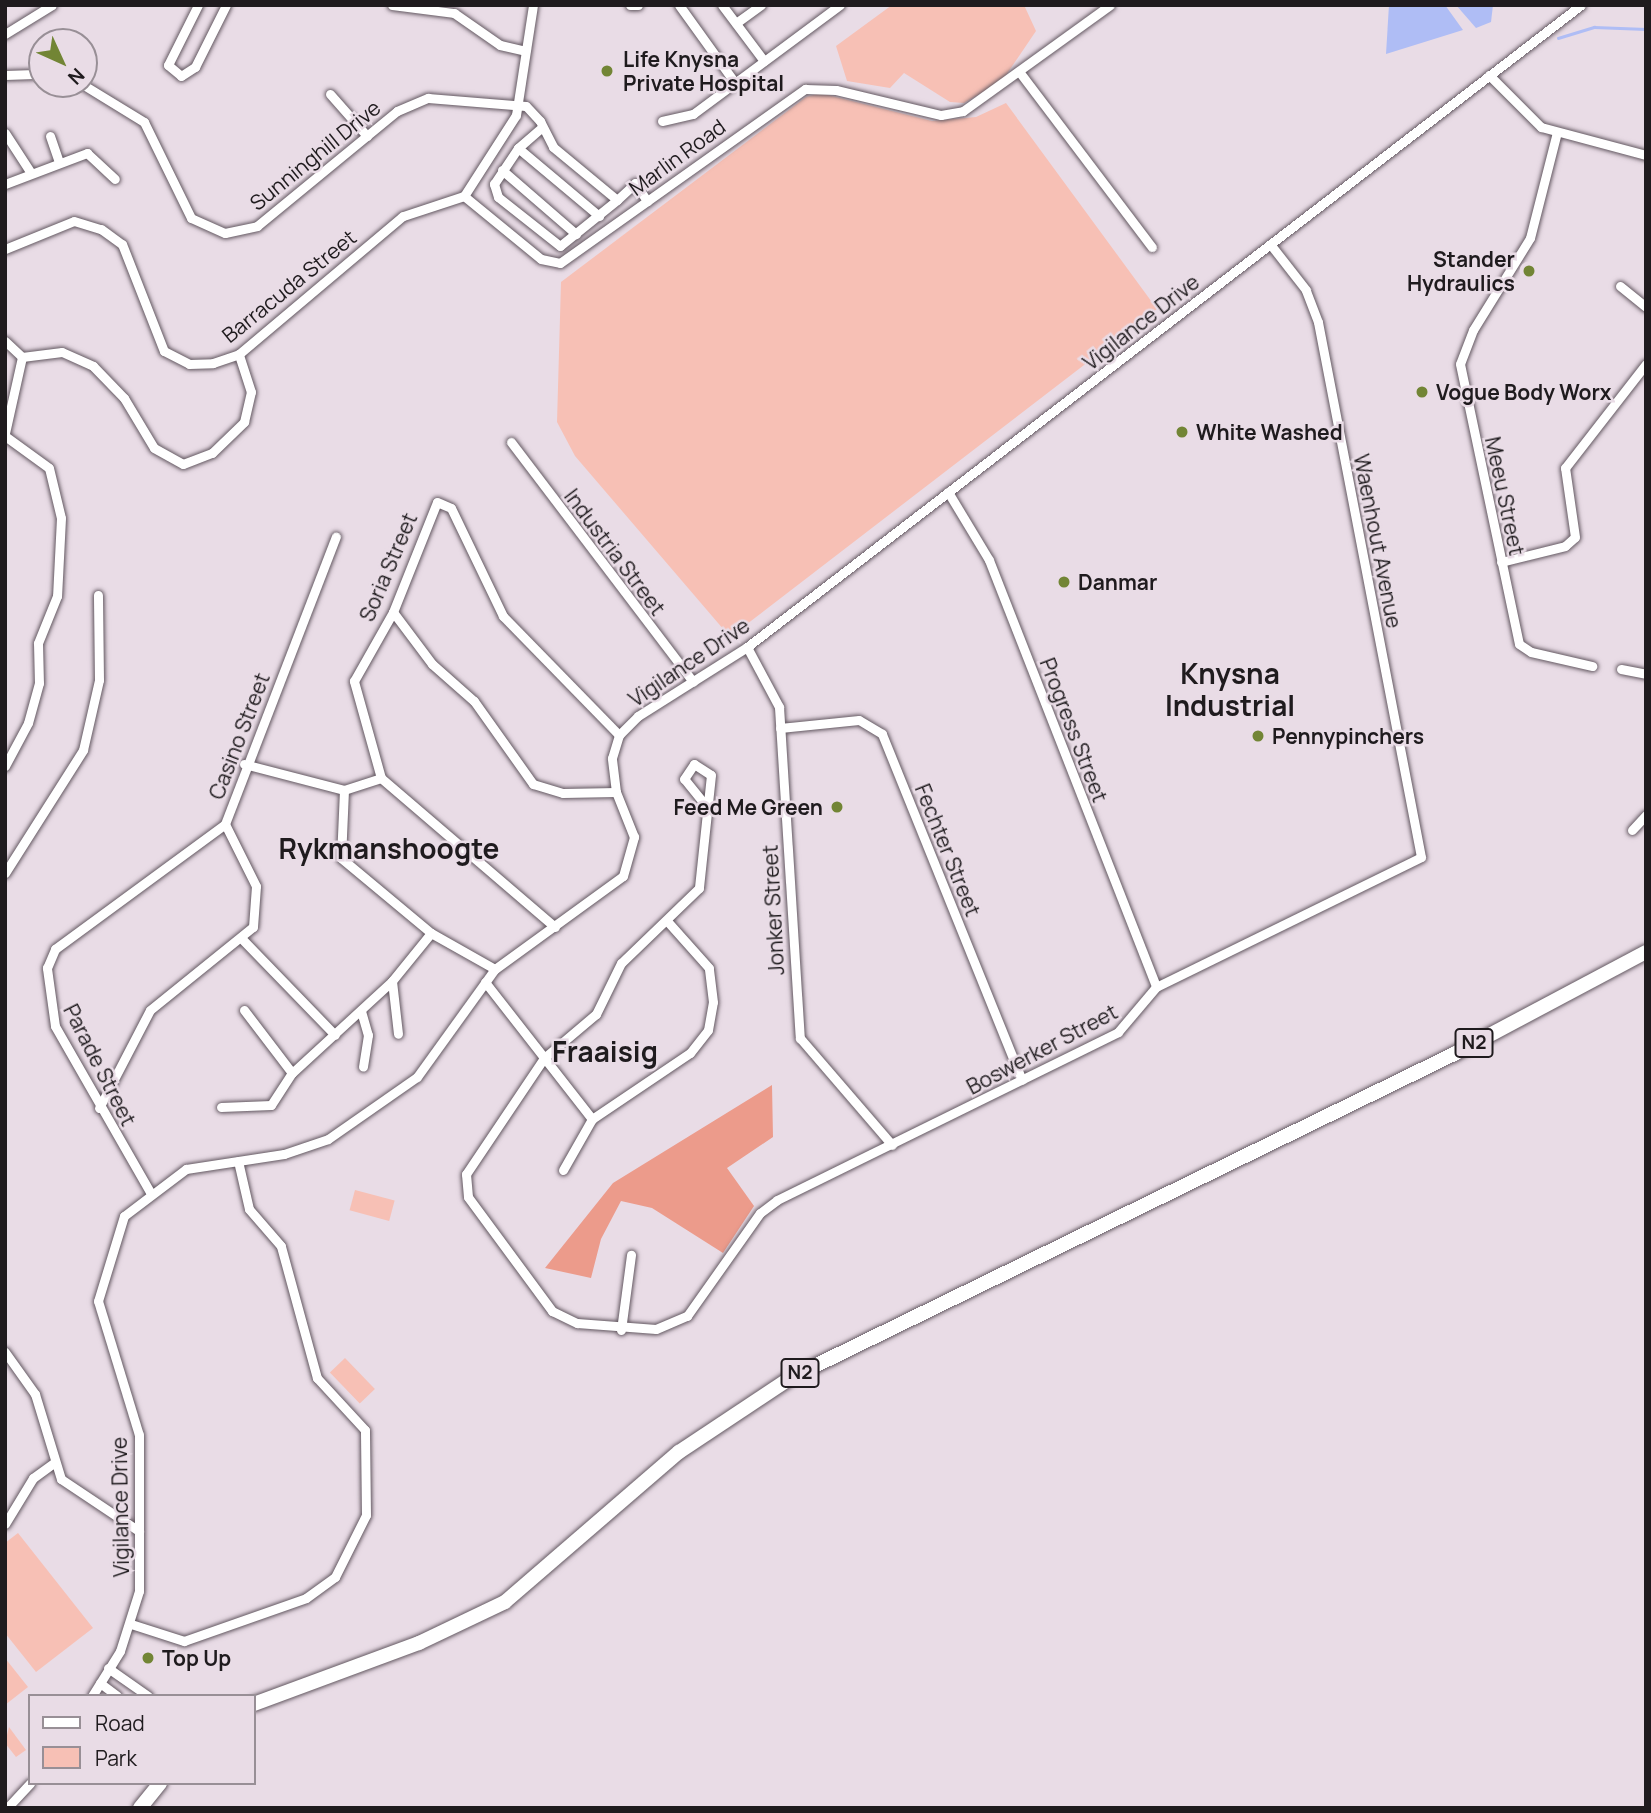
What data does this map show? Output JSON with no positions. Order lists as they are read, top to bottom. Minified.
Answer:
{"streets":{"highway":["N2"],"street":["Sunninghill Drive","Marlin Road","Barracuda Street","Vigilance Drive","Meeu Street","Waenhout Avenue","Industria Street","Soria Street","Progress Street","Casino Street","Fechter Street","Jonker Street","Boswerker Street","Parade Street"]},"crossings":[["Marlin Road","Barracuda Street"],["Vigilance Drive","Waenhout Avenue"],["Vigilance Drive","Industria Street"],["Vigilance Drive","Soria Street"],["Vigilance Drive","Progress Street"],["Vigilance Drive","Jonker Street"],["Vigilance Drive","Parade Street"],["Waenhout Avenue","Boswerker Street"],["Progress Street","Boswerker Street"],["Casino Street","Parade Street"],["Fechter Street","Jonker Street"],["Fechter Street","Boswerker Street"],["Jonker Street","Boswerker Street"]],"districts":["Knysna Industrial","Rykmanshoogte","Fraaisig"],"places":["Life Knysna Private Hospital","Stander Hydraulics","Vogue Body Worx","White Washed","Danmar","Pennypinchers","Feed Me Green","Top Up"],"legend":["Road","Park"],"north":"bottom right"}
